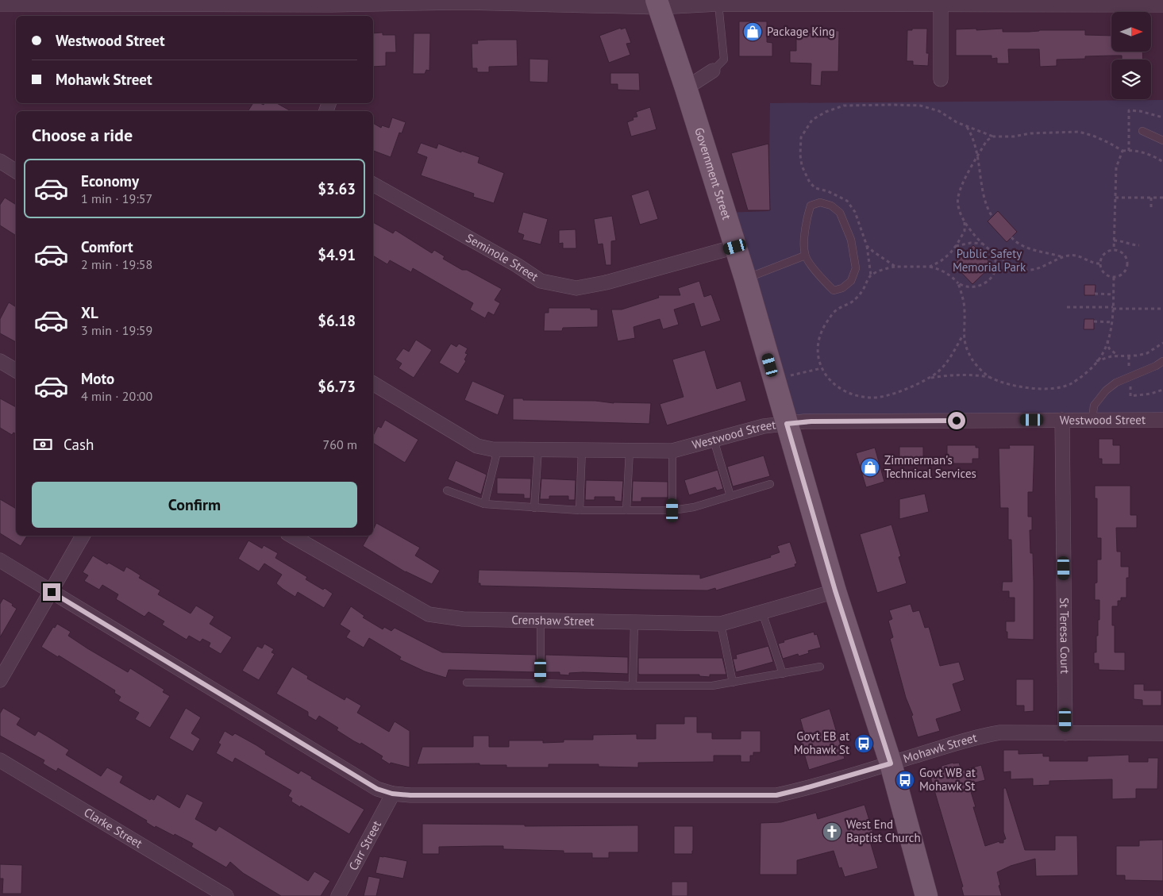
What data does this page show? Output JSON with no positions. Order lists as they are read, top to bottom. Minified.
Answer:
{"streets":{"main road":["Government Street"],"street":["Seminole Street","Westwood Street","Crenshaw Street","St Teresa Court","Mohawk Street","Clarke Street","Carr Street"]},"crossings":[["Government Street","Seminole Street"],["Government Street","Westwood Street"],["Government Street","Crenshaw Street"],["Government Street","Mohawk Street"],["Westwood Street","St Teresa Court"],["St Teresa Court","Mohawk Street"],["Mohawk Street","Carr Street"]],"parks":["Public Safety Memorial Park"],"places":{"shop":["Package King","Zimmerman's Technical Services"],"bus stop":["Govt EB at Mohawk St","Govt WB at Mohawk St"],"church":["West End Baptist Church"]},"north":"right","page":{"banner":["Westwood Street","Mohawk Street"],"heading":"Choose a ride","list":[{"name":"Economy","note":"1 min · 19:57","value":"$3.63"},{"name":"Comfort","note":"2 min · 19:58","value":"$4.91"},{"name":"XL","note":"3 min · 19:59","value":"$6.18"},{"name":"Moto","note":"4 min · 20:00","value":"$6.73"}],"pay":["Cash","760 m"],"buttons":"Confirm"}}
